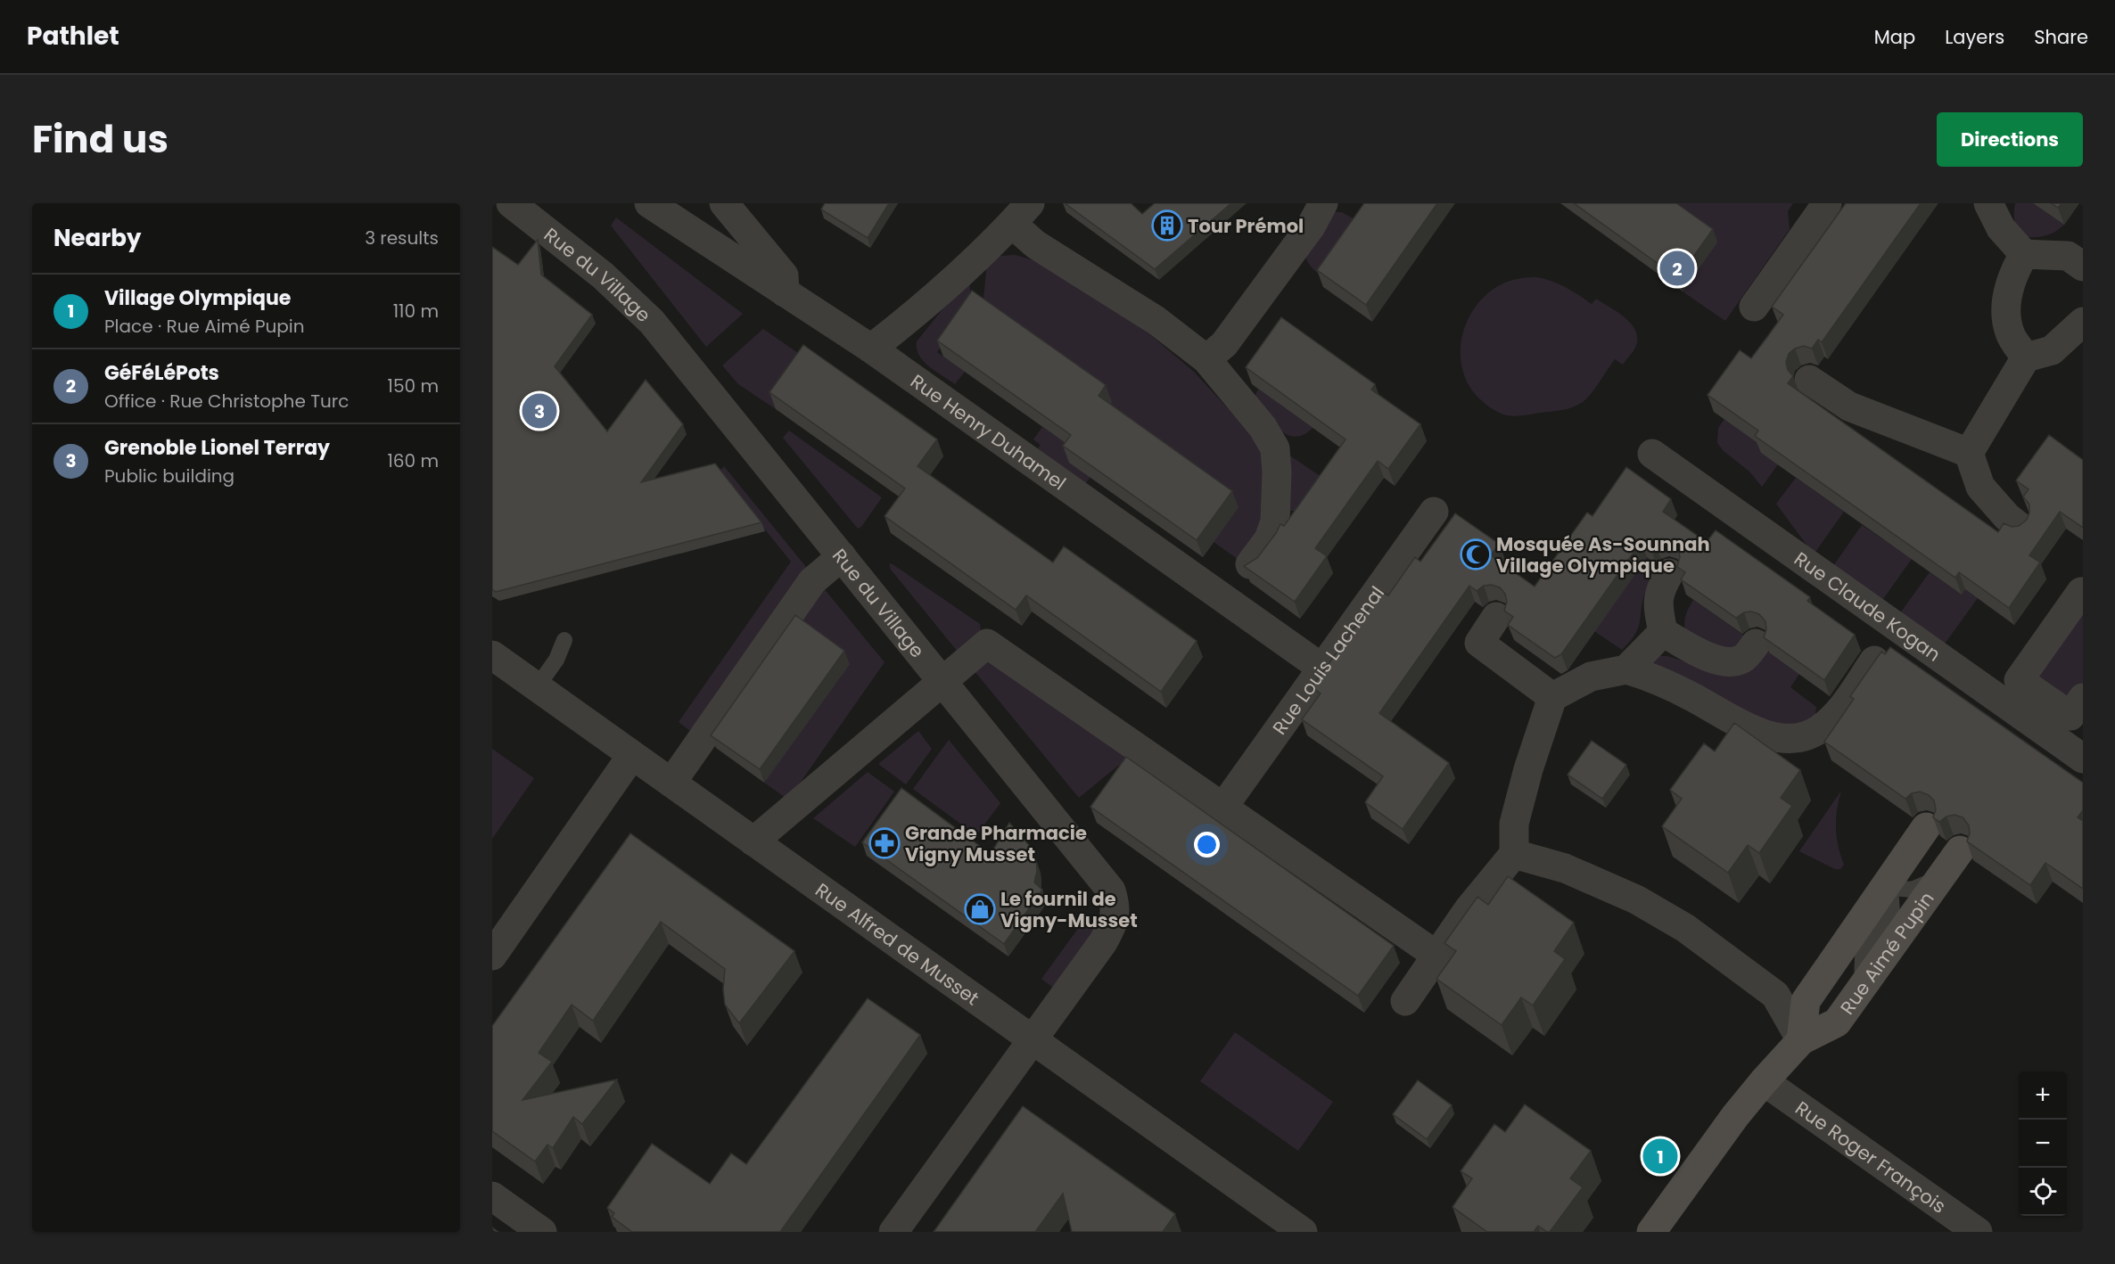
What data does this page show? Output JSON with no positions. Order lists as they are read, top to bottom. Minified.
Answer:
{"streets":{"street":["Rue du Village","Rue Henry Duhamel","Rue Claude Kogan","Rue Louis Lachenal","Rue Alfred de Musset","Rue Aimé Pupin","Rue Roger François"]},"crossings":[["Rue du Village","Rue Alfred de Musset"],["Rue Henry Duhamel","Rue Louis Lachenal"],["Rue Aimé Pupin","Rue Roger François"]],"places":{"building":["Tour Prémol"],"mosque":["Mosquée As-Sounnah Village Olympique"],"pharmacy":["Grande Pharmacie Vigny Musset"],"shop":["Le fournil de Vigny-Musset"]},"page":{"header":"Pathlet","nav":["Map","Layers","Share"],"title":"Find us","buttons":"Directions","heading":["Nearby","3 results"],"pins":["2","3","1"],"list":[{"mark":"1","name":"Village Olympique","note":"Place · Rue Aimé Pupin","value":"110 m"},{"mark":"2","name":"GéFéLéPots","note":"Office · Rue Christophe Turc","value":"150 m"},{"mark":"3","name":"Grenoble Lionel Terray","note":"Public building","value":"160 m"}],"map_buttons":["+","−"]}}
